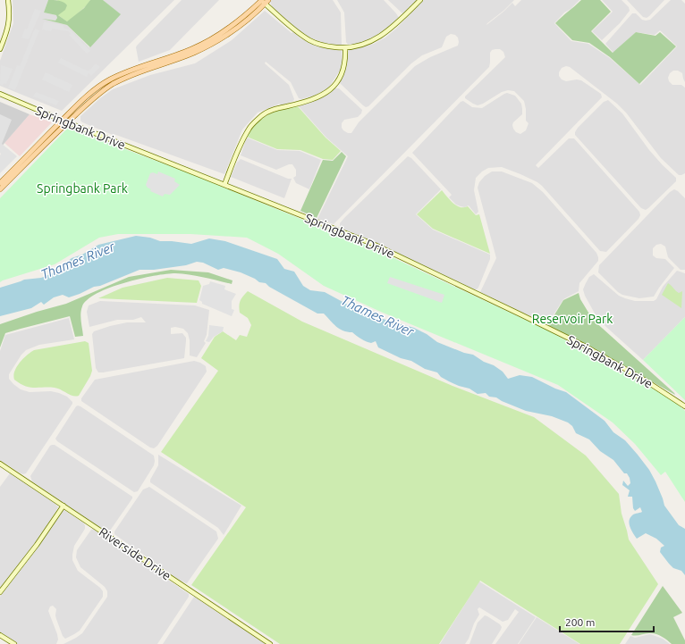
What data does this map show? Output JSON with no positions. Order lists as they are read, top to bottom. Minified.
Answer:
{"streets":{"main road":["Springbank Drive","Riverside Drive"]},"water":["Thames River"],"parks":["Springbank Park","Reservoir Park"],"scale_bar":"200 m"}
